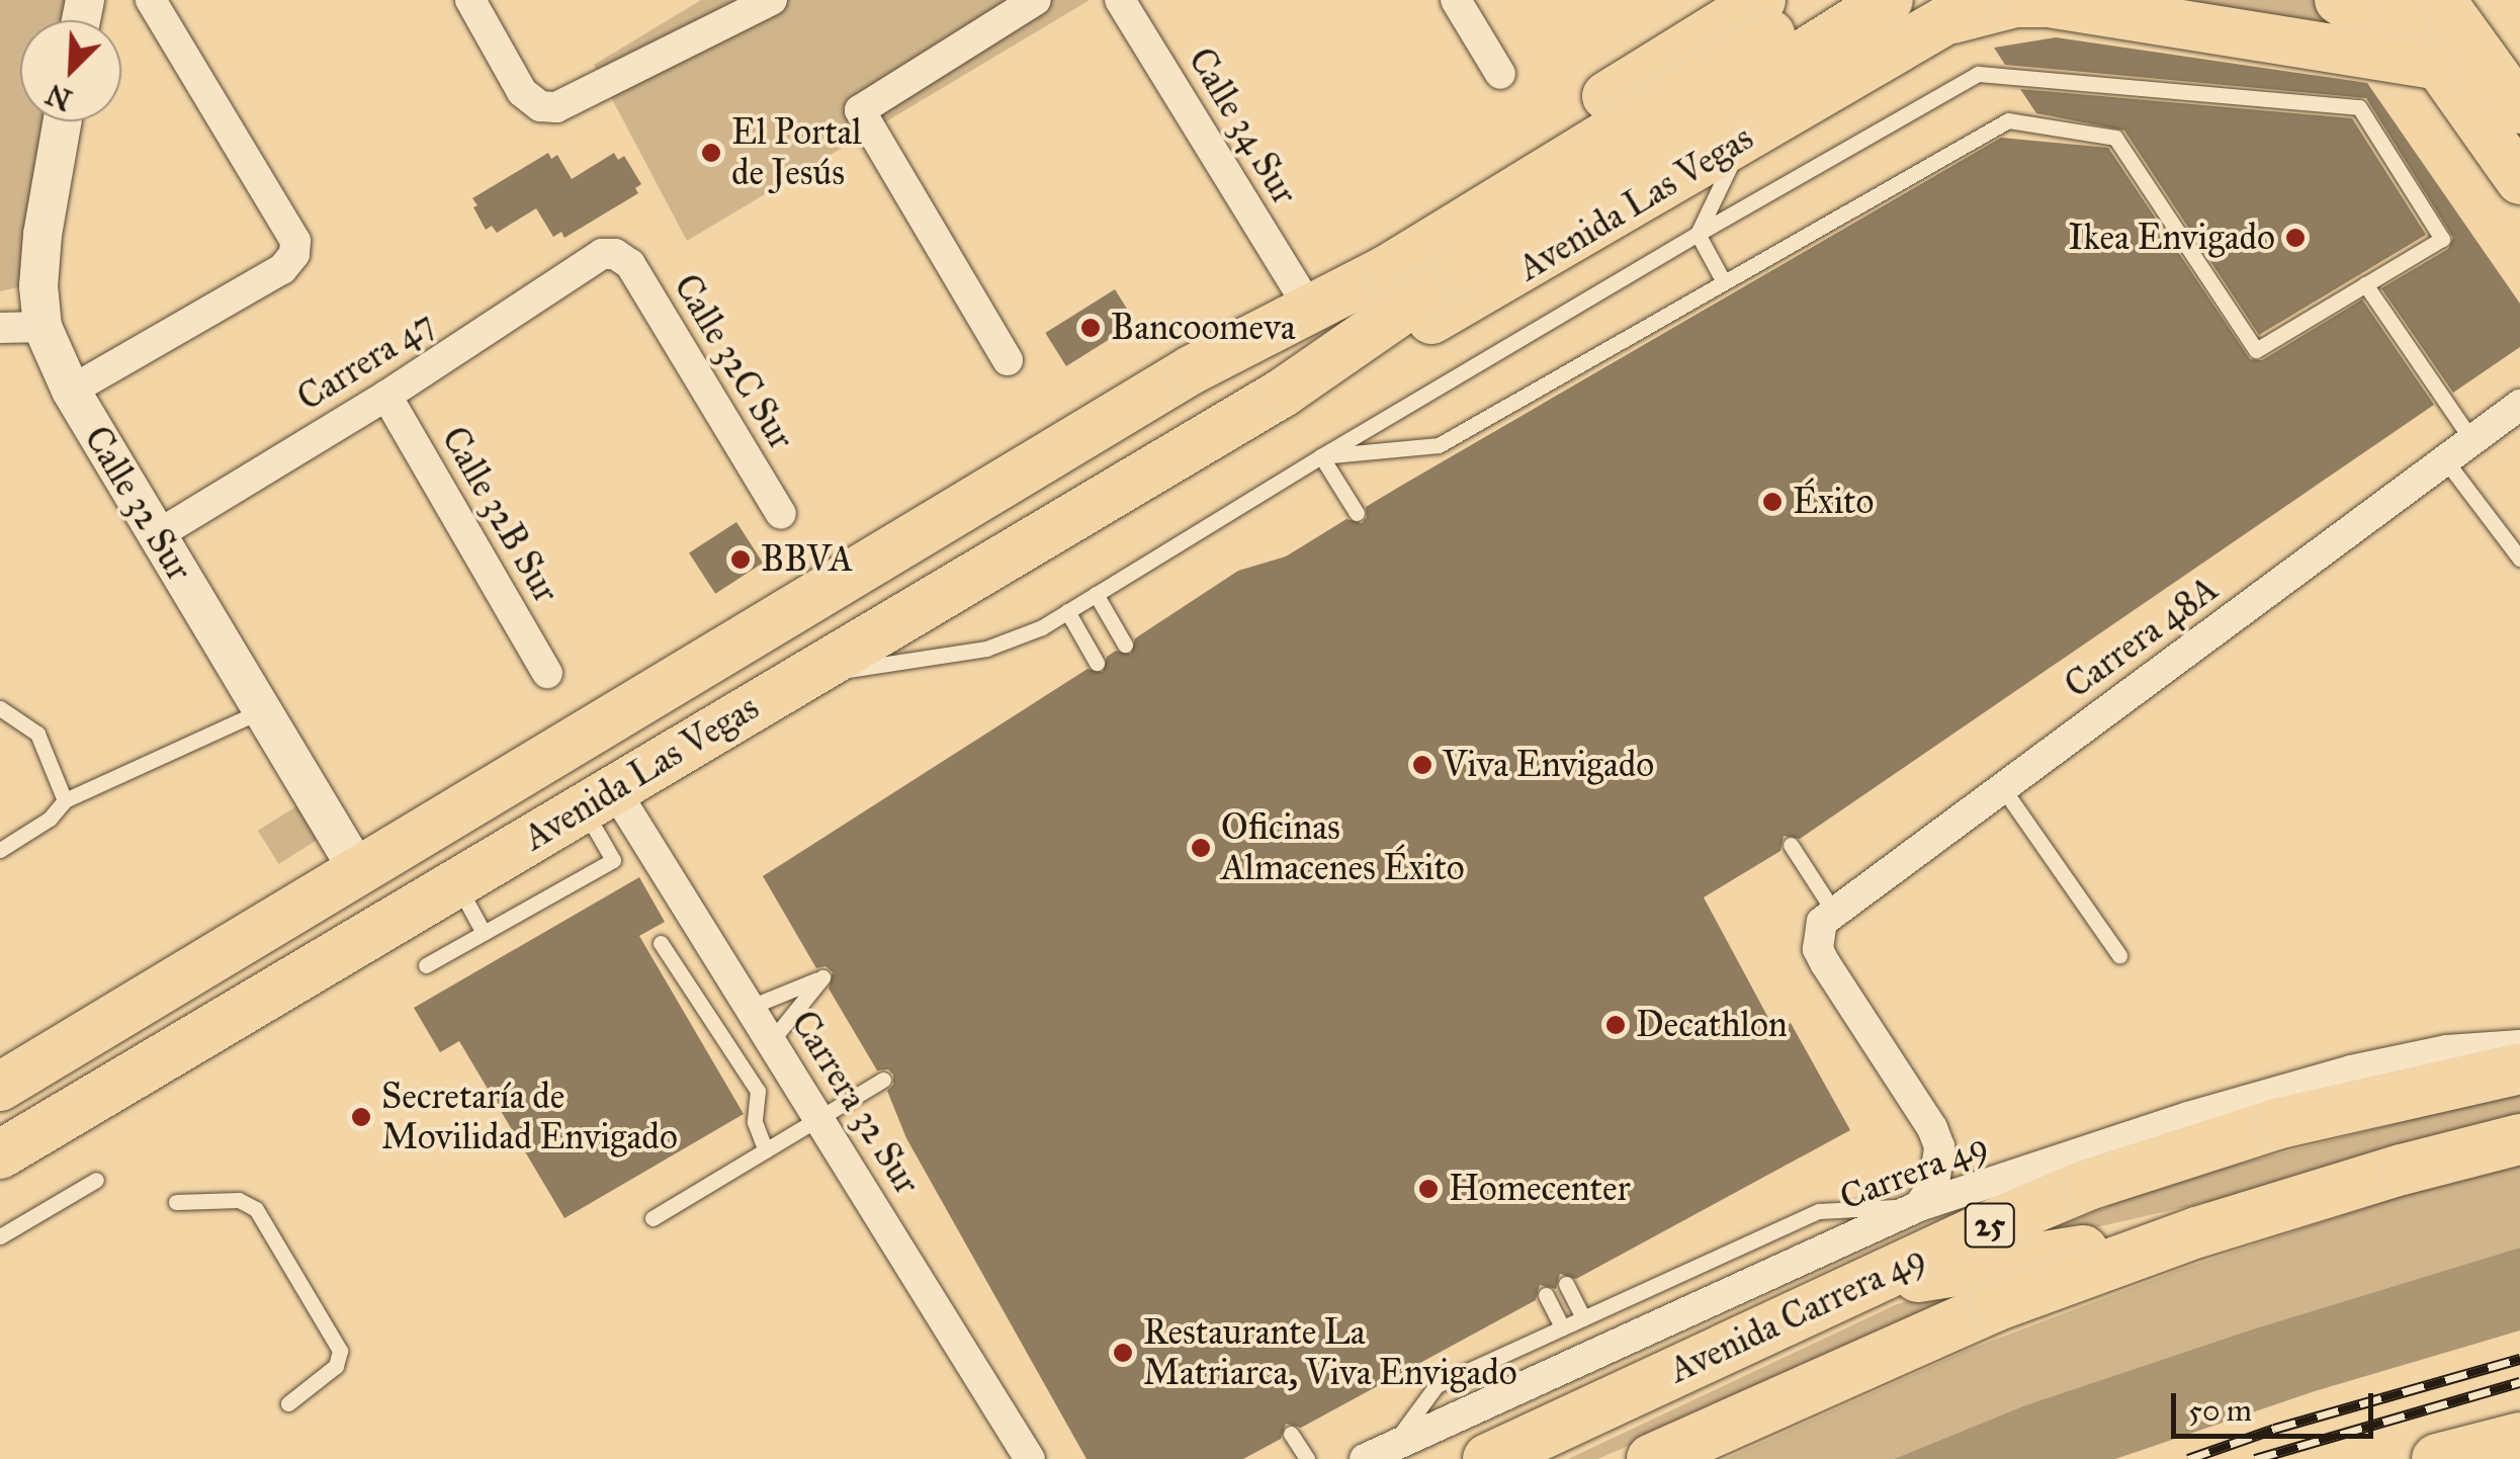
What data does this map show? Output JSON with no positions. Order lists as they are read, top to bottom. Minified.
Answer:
{"streets":{"highway":["25","Avenida Carrera 49"],"main road":["Avenida Las Vegas"],"street":["Calle 34 Sur","Carrera 47","Calle 32C Sur","Calle 32 Sur","Calle 32B Sur","Carrera 48A","Carrera 32 Sur","Carrera 49"]},"crossings":[["Calle 34 Sur","Avenida Las Vegas"],["Avenida Las Vegas","Calle 32 Sur"],["Avenida Las Vegas","Carrera 32 Sur"],["Carrera 47","Calle 32C Sur"],["Carrera 47","Calle 32 Sur"],["Carrera 47","Calle 32B Sur"]],"places":["El Portal de Jesús","Ikea Envigado","Bancoomeva","Éxito","BBVA","Viva Envigado","Oficinas Almacenes Éxito","Decathlon","Secretaría de Movilidad Envigado","Homecenter","Restaurante La Matriarca, Viva Envigado"],"scale_bar":"50 m","north":"bottom left"}
